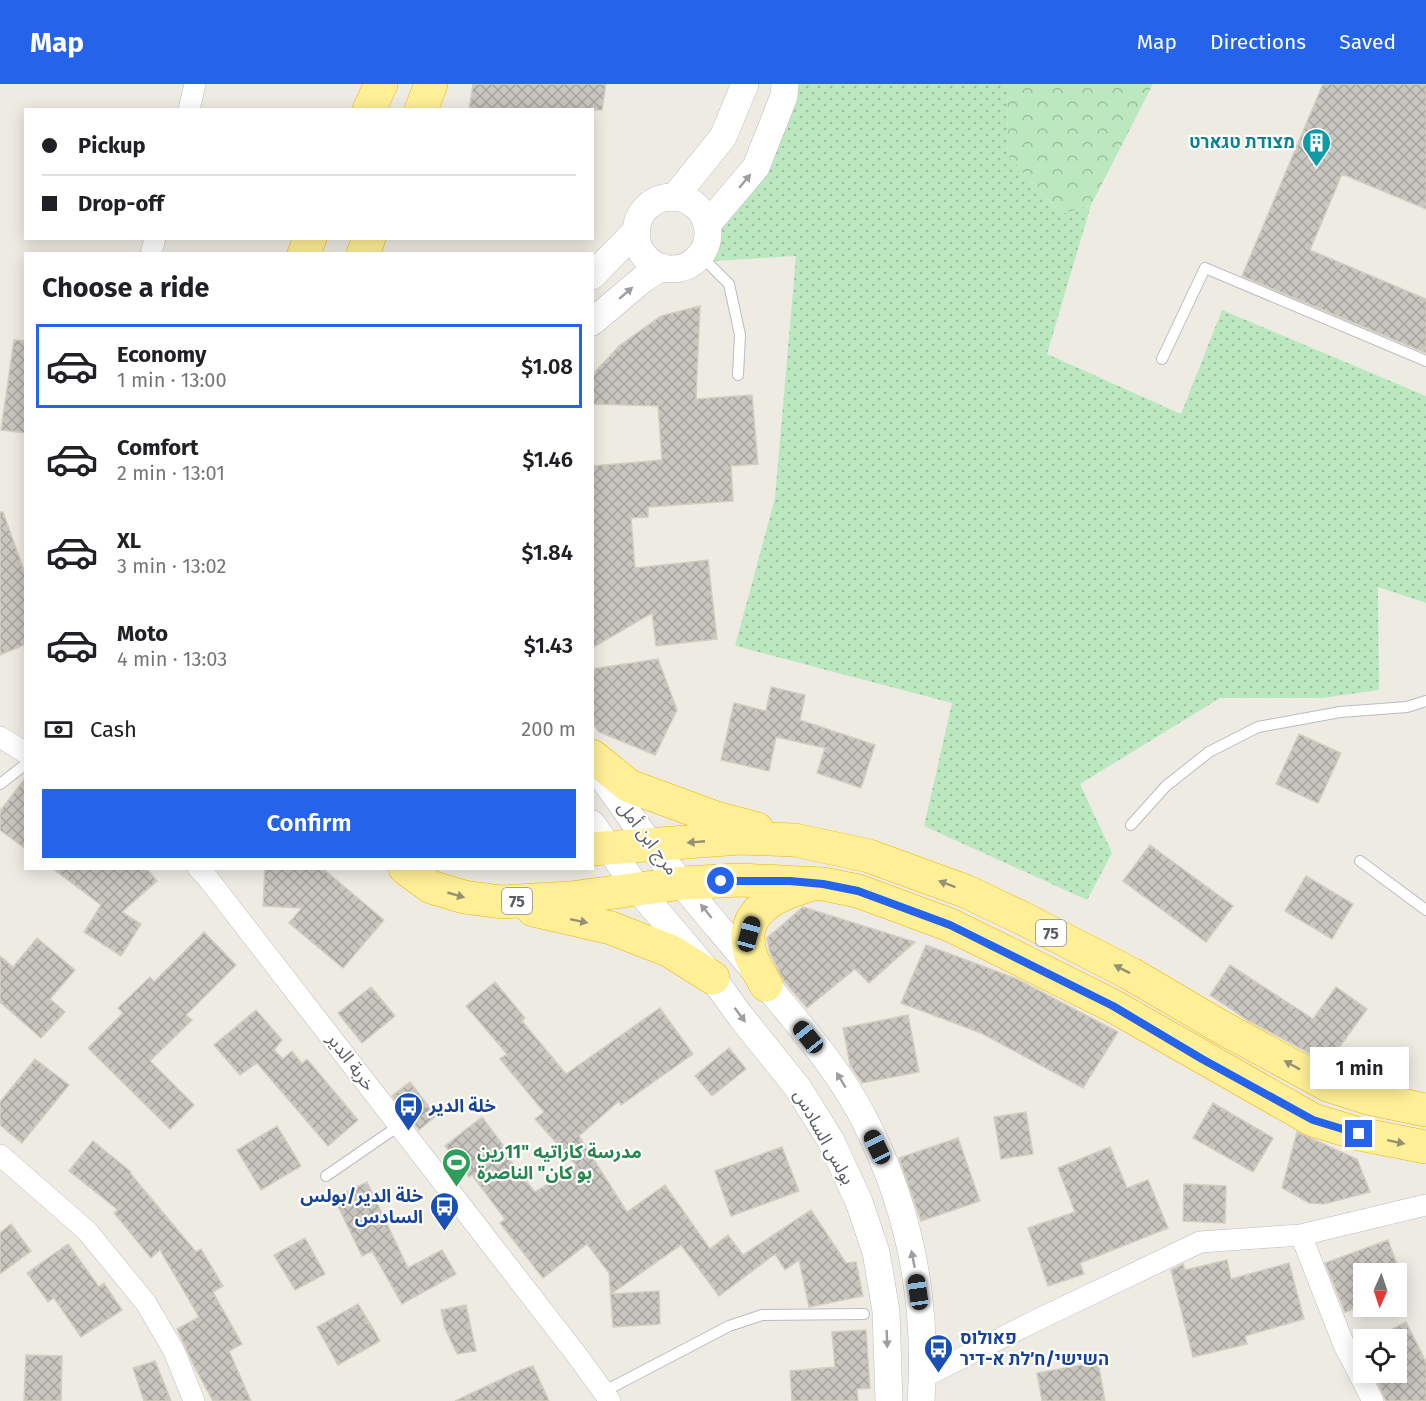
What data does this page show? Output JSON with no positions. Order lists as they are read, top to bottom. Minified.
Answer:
{"streets":{"highway":["75"],"street":["مرج ابن أمل","خربة الدير","بولس السادس"]},"crossings":[["مرج ابن أمل","75"],["75","بولس السادس"]],"places":{"building":["מצודת טגארט"],"bus stop":["خلة الدير","خلة الدير/بولس السادس","פאולוס השישי/ח׳לת א-דיר"],"sports":["مدرسة كاراتيه \"11رين بو كان\" الناصرة"]},"north":"bottom","page":{"header":"Map","nav":["Map","Directions","Saved"],"banner":["Pickup","Drop-off"],"heading":"Choose a ride","list":[{"name":"Economy","note":"1 min · 13:00","value":"$1.08"},{"name":"Comfort","note":"2 min · 13:01","value":"$1.46"},{"name":"XL","note":"3 min · 13:02","value":"$1.84"},{"name":"Moto","note":"4 min · 13:03","value":"$1.43"}],"pay":["Cash","200 m"],"buttons":"Confirm","bubble":"1 min"}}
